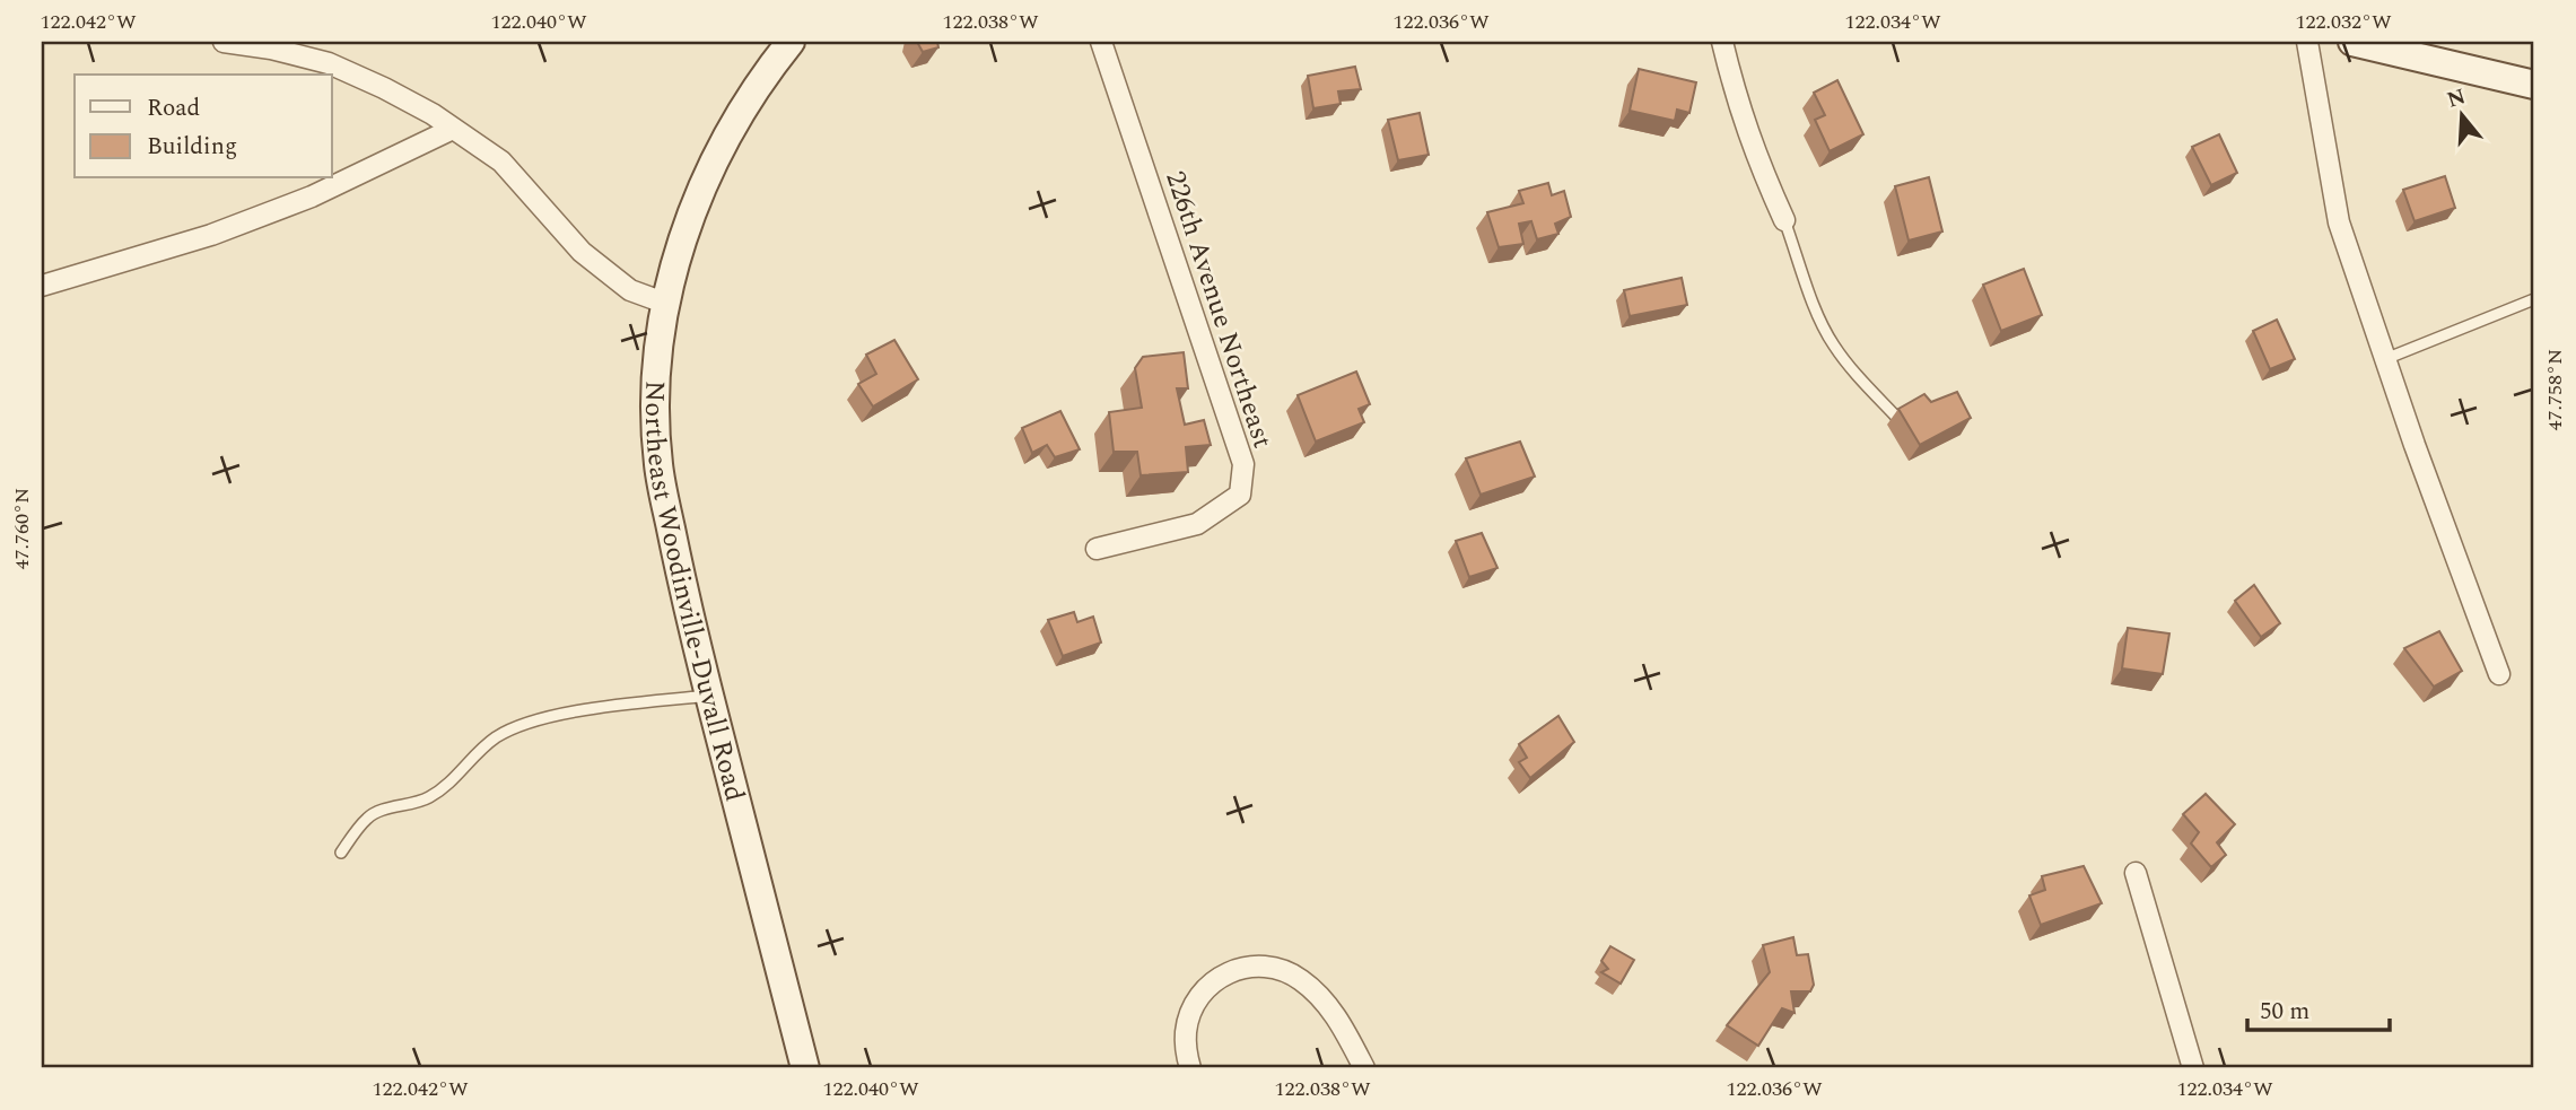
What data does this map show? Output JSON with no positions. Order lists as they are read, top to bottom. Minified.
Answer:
{"streets":{"main road":["Northeast Woodinville-Duvall Road"],"street":["226th Avenue Northeast"]},"legend":["Road","Building"],"scale_bar":"50 m","north":"top","coordinates":["122.042°W","122.040°W","122.038°W","122.036°W","122.034°W","122.032°W","47.758°N","47.760°N"]}
